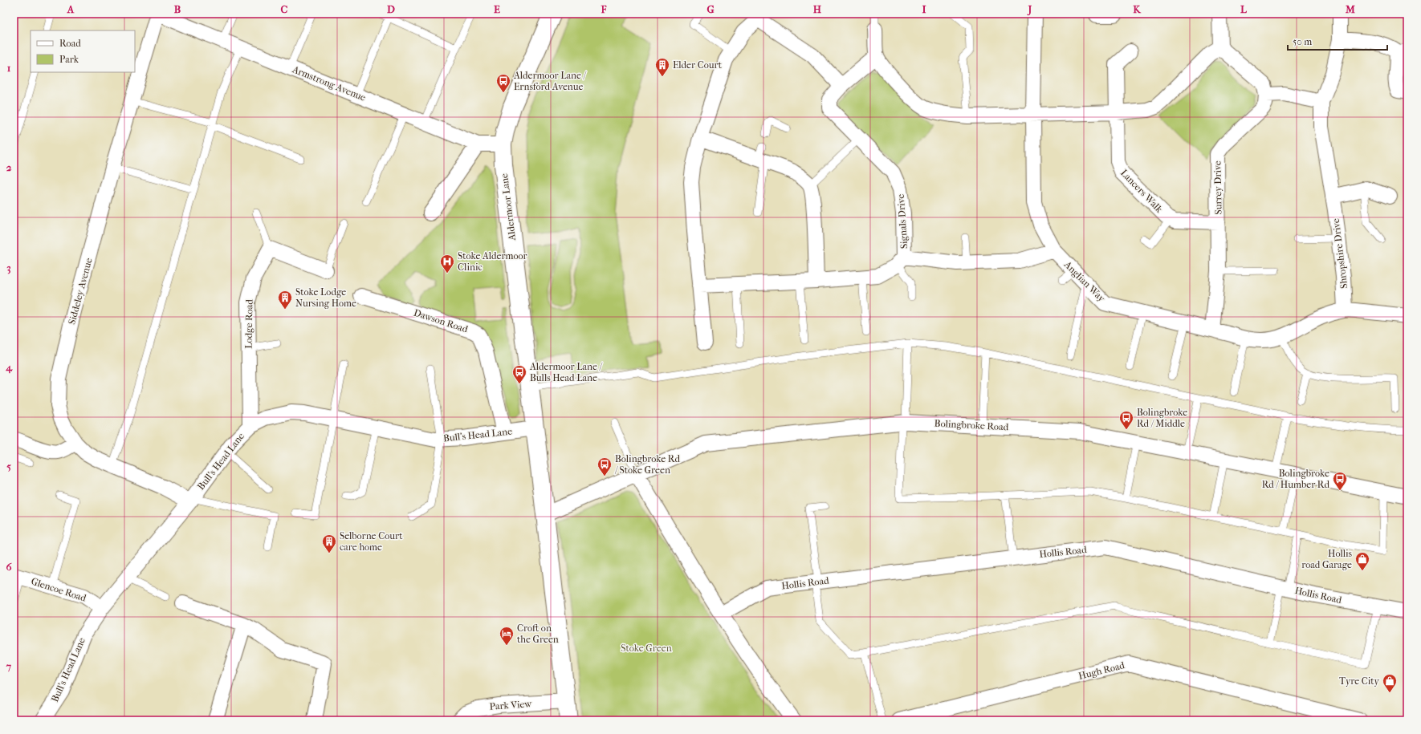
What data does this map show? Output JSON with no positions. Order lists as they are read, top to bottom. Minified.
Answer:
{"streets":{"street":["Armstrong Avenue","Surrey Drive","Lancers Walk","Aldermoor Lane","Signals Drive","Shropshire Drive","Anglian Way","Siddeley Avenue","Dawson Road","Lodge Road","Bolingbroke Road","Bull's Head Lane","Hollis Road","Glencoe Road","Hugh Road","Park View"]},"crossings":[["Armstrong Avenue","Aldermoor Lane"],["Armstrong Avenue","Siddeley Avenue"],["Surrey Drive","Lancers Walk"],["Surrey Drive","Anglian Way"],["Aldermoor Lane","Bull's Head Lane"],["Shropshire Drive","Anglian Way"],["Siddeley Avenue","Bull's Head Lane"],["Dawson Road","Bull's Head Lane"],["Lodge Road","Bull's Head Lane"],["Bull's Head Lane","Glencoe Road"]],"parks":["Stoke Green"],"places":{"building":["Elder Court","Stoke Lodge Nursing Home","Selborne Court care home"],"bus stop":["Aldermoor Lane / Ernsford Avenue","Aldermoor Lane / Bulls Head Lane","Bolingbroke Rd / Middle","Bolingbroke Rd / Stoke Green","Bolingbroke Rd / Humber Rd"],"hospital":["Stoke Aldermoor Clinic"],"shop":["Hollis road Garage","Tyre City"],"hotel":["Croft on the Green"]},"legend":["Road","Park"],"scale_bar":"50 m","grid":{"columns":["A","B","C","D","E","F","G","H","I","J","K","L","M"],"rows":["1","2","3","4","5","6","7"]}}
